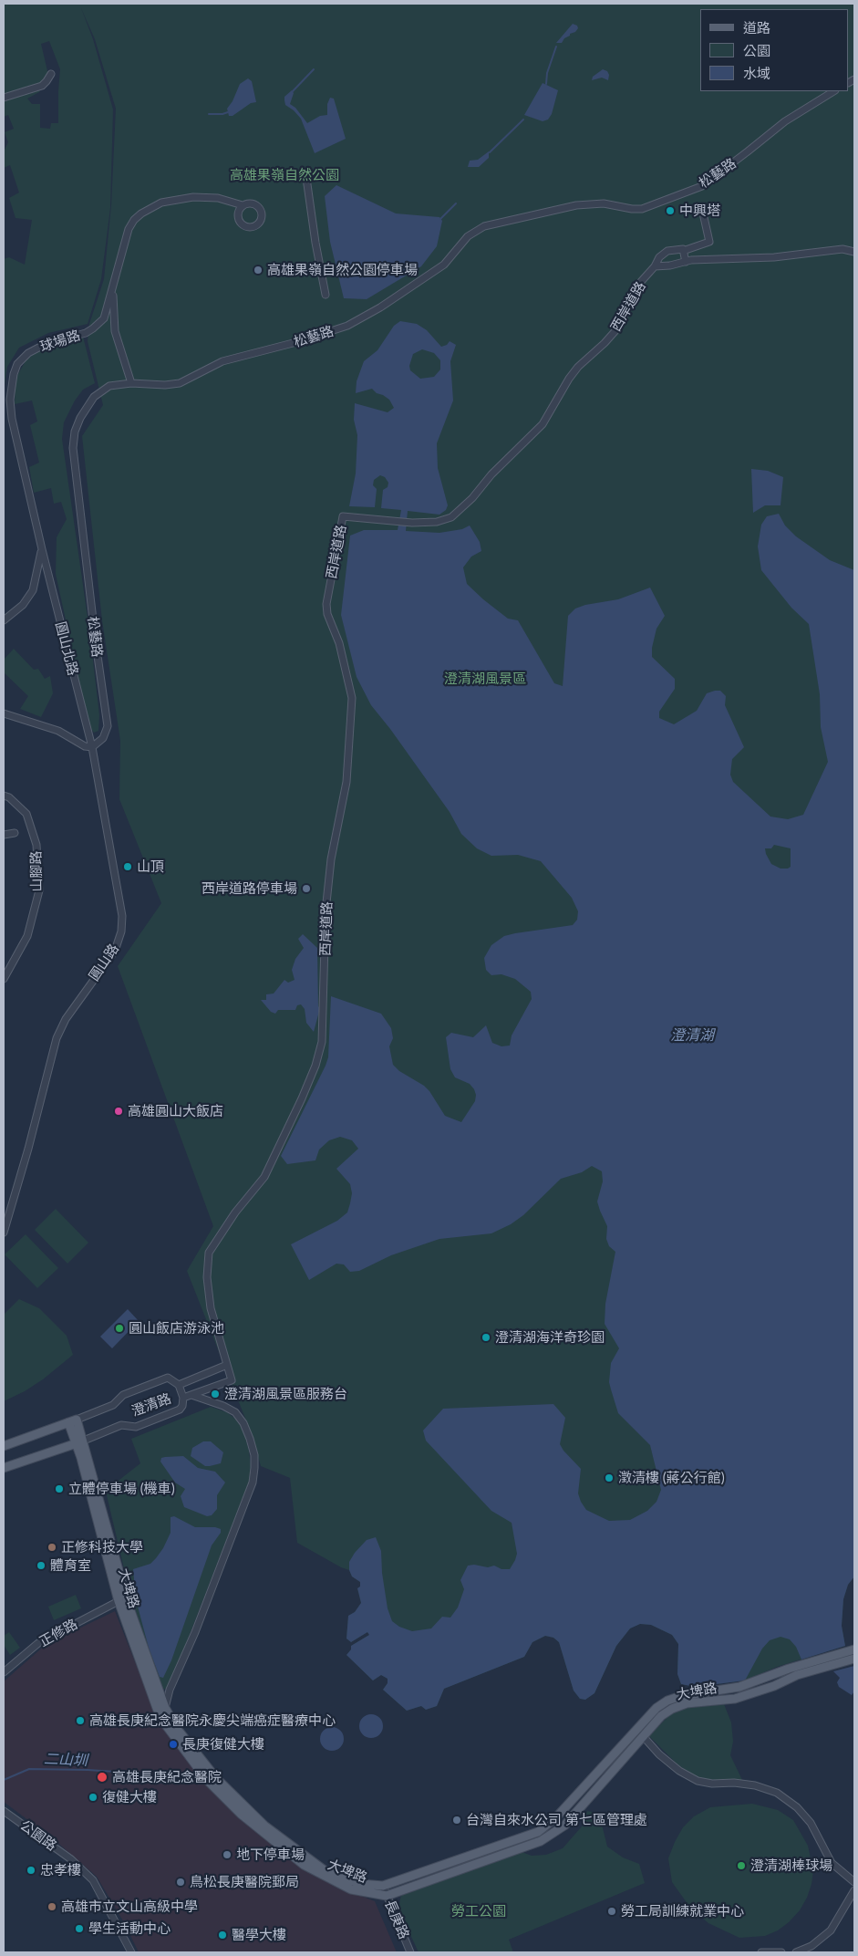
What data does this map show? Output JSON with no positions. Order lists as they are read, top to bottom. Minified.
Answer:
{"streets":{"main road":["澄清路","大埤路"],"street":["松藝路","西岸道路","球場路","圓山北路","山腳路","圓山路","正修路","公園路","長庚路"]},"crossings":[["松藝路","圓山北路"],["松藝路","圓山路"],["球場路","圓山北路"],["圓山北路","圓山路"],["澄清路","大埤路"],["大埤路","正修路"],["大埤路","長庚路"]],"water":["澄清湖","二山圳"],"parks":["高雄果嶺自然公園","澄清湖風景區","勞工公園"],"places":["中興塔","高雄果嶺自然公園停車場","山頂","西岸道路停車場","高雄圓山大飯店","圓山飯店游泳池","澄清湖海洋奇珍園","澄清湖風景區服務台","澂清樓 (蔣公行館)","立體停車場 (機車)","正修科技大學","體育室","高雄長庚紀念醫院永慶尖端癌症醫療中心","長庚復健大樓","高雄長庚紀念醫院","復健大樓","台灣自來水公司 第七區管理處","地下停車場","澄清湖棒球場","忠孝樓","鳥松長庚醫院郵局","高雄市立文山高級中學","勞工局訓練就業中心","學生活動中心","醫學大樓"],"legend":["道路","公園","水域"]}
